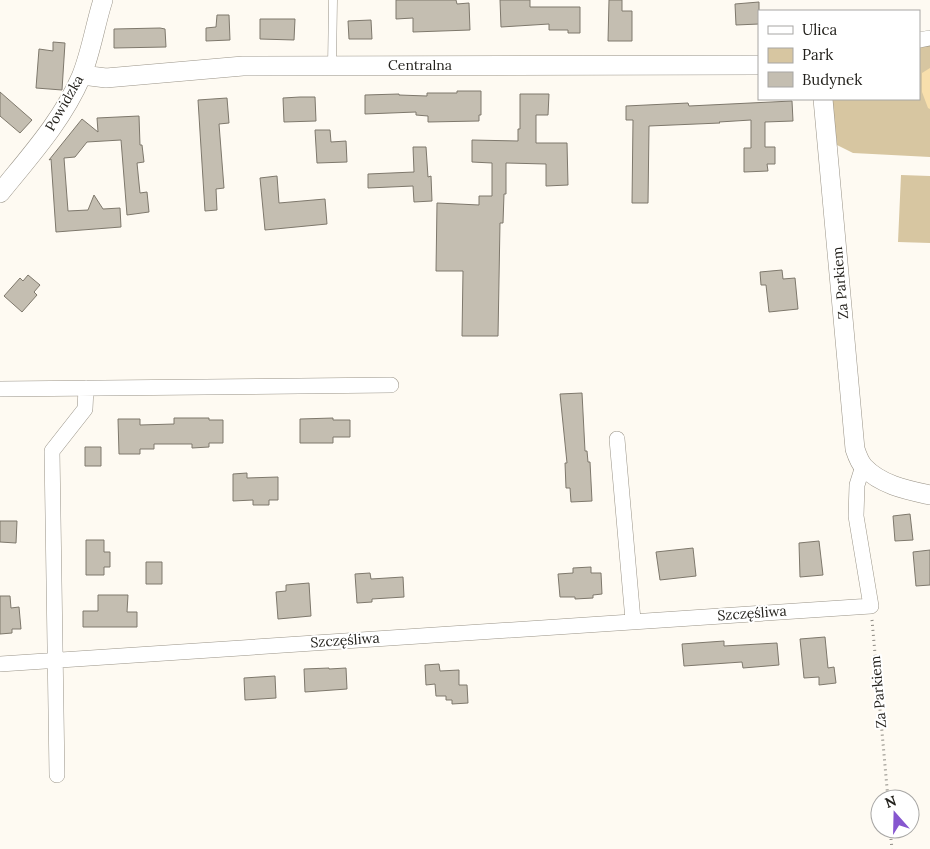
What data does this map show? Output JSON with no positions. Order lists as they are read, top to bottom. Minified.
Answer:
{"streets":{"street":["Centralna","Powidzka","Za Parkiem","Szczęśliwa"]},"crossings":[["Centralna","Powidzka"],["Za Parkiem","Szczęśliwa"]],"legend":["Ulica","Park","Budynek"],"north":"top"}
